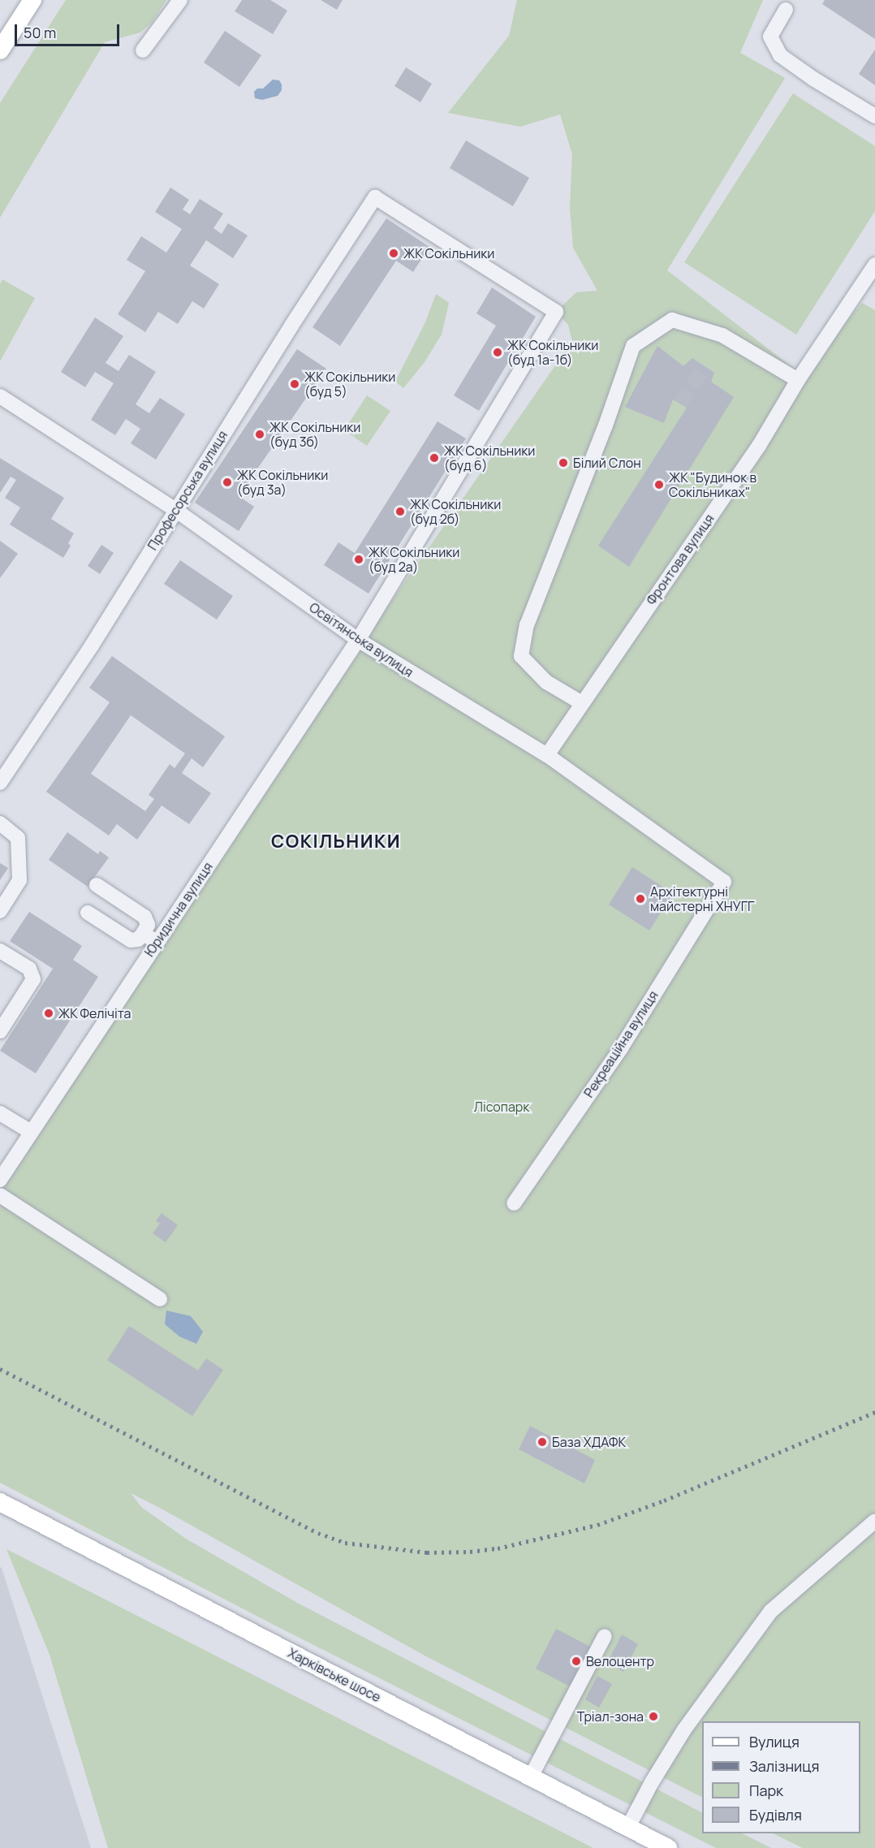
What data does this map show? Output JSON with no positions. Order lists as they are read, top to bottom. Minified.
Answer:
{"streets":{"main road":["Харківське шосе"],"street":["Професорська вулиця","Фронтова вулиця","Освітянська вулиця","Юридична вулиця","Рекреаційна вулиця"]},"crossings":[["Професорська вулиця","Освітянська вулиця"],["Професорська вулиця","Юридична вулиця"],["Фронтова вулиця","Освітянська вулиця"],["Освітянська вулиця","Юридична вулиця"],["Освітянська вулиця","Рекреаційна вулиця"]],"districts":["СОКІЛЬНИКИ"],"parks":["Лісопарк"],"places":["ЖК Сокільники","ЖК Сокільники (буд 1а-1б)","ЖК Сокільники (буд 5)","ЖК Сокільники (буд 3б)","ЖК Сокільники (буд 6)","Білий Слон","ЖК Сокільники (буд 3а)","ЖК \"Будинок в Сокільниках\"","ЖК Сокільники (буд 2б)","ЖК Сокільники (буд 2а)","Архітектурні майстерні ХНУГГ","ЖК Фелічіта","База ХДАФК","Велоцентр","Тріал-зона"],"legend":["Вулиця","Залізниця","Парк","Будівля"],"scale_bar":"50 m"}
